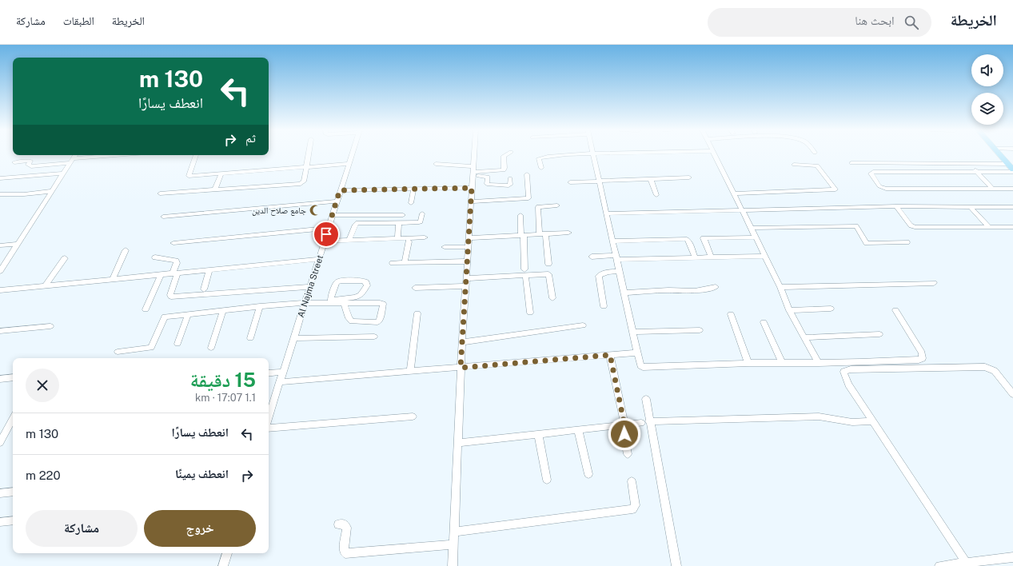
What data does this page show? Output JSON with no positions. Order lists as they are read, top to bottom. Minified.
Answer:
{"streets":{"street":["Al Najma Street"]},"places":{"mosque":["جامع صلاح الدين"]},"page":{"header":"الخريطة","search":"ابحث هنا","nav":["الخريطة","الطبقات","مشاركة"],"turn":["130 m","انعطف يسارًا"],"then":"ثم","heading":["15 دقيقة","1.1 km · 17:07"],"list":[{"name":"انعطف يسارًا","value":"130 m"},{"name":"انعطف يمينًا","value":"220 m"}],"buttons":["خروج","مشاركة"]}}
